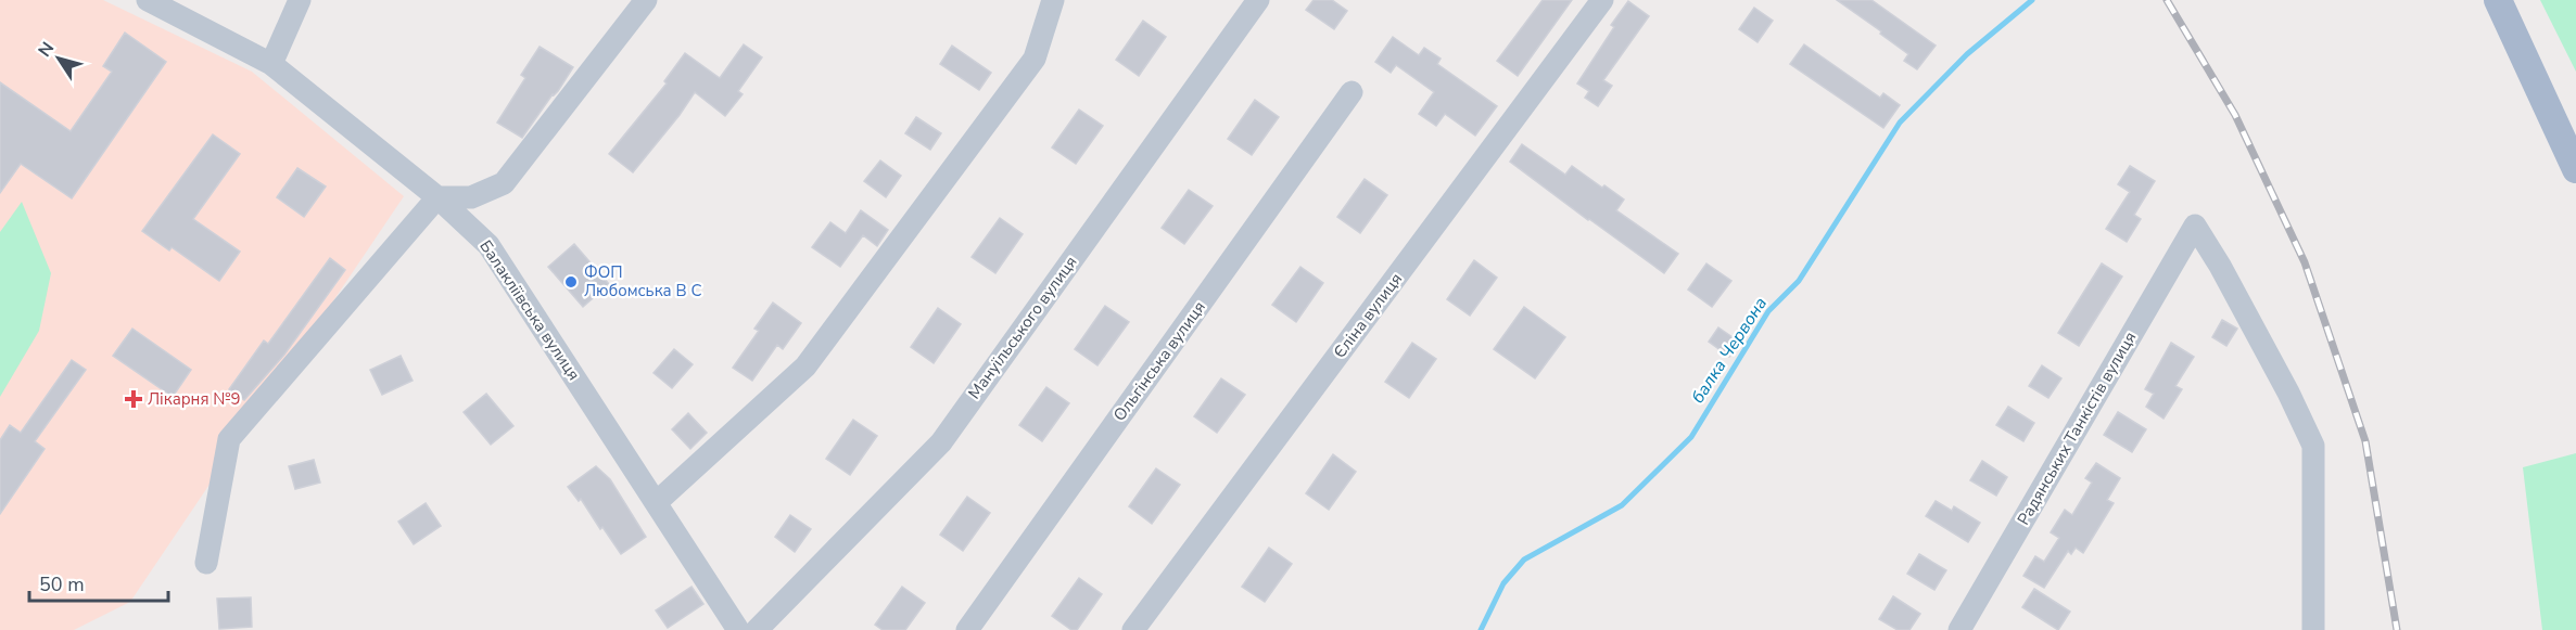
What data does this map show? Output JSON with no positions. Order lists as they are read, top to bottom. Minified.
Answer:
{"streets":{"street":["Балакліївська вулиця","Єліна вулиця","Мануїльського вулиця","Ольгінська вулиця","Радянських Танкістів вулиця"]},"water":["балка Червона"],"places":{"other":["ФОП Любомська В С"],"health":["Лікарня №9"]},"scale_bar":"50 m","north":"top left"}
